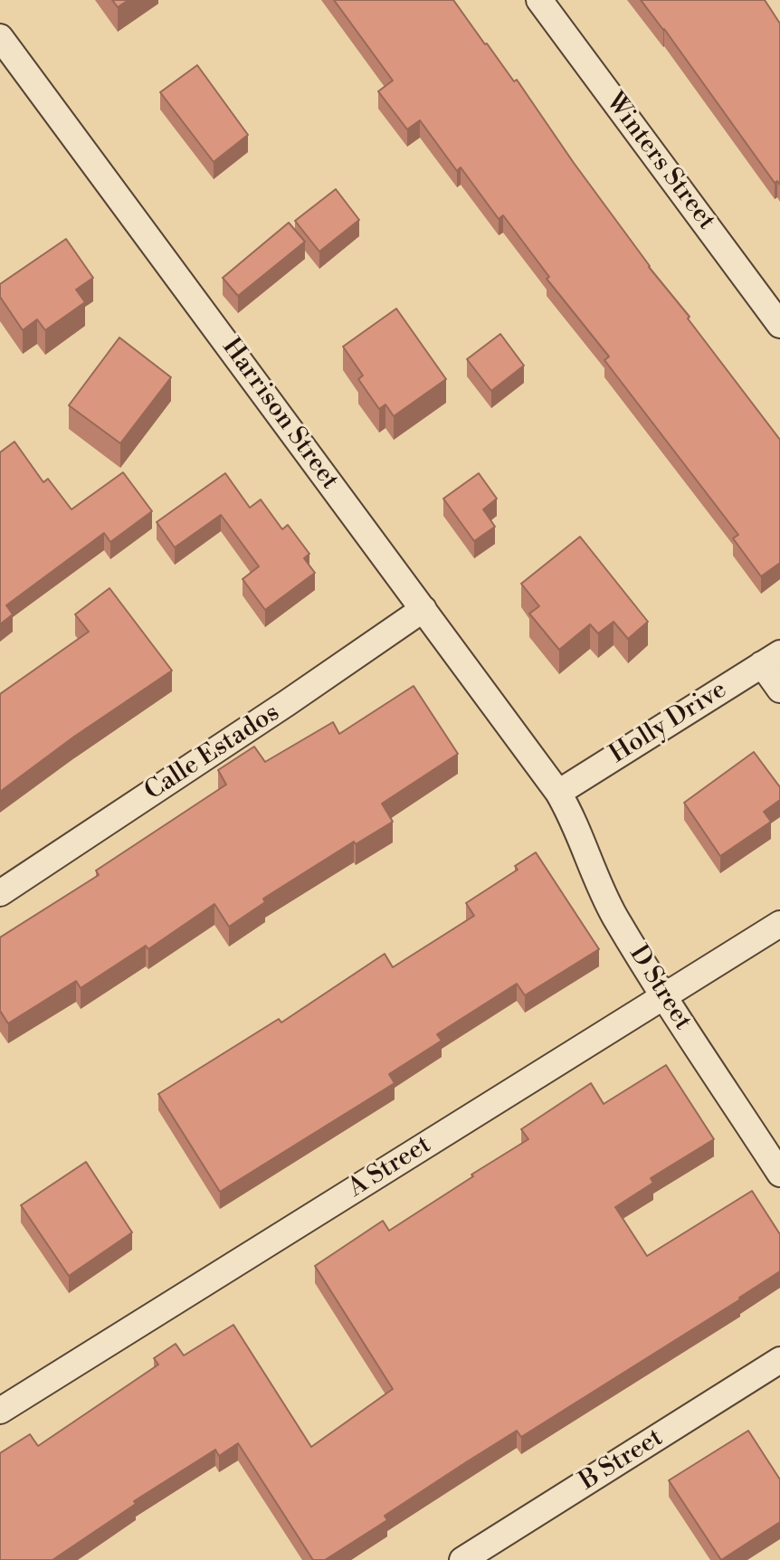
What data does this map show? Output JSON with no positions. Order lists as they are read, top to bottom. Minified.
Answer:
{"streets":{"street":["Winters Street","Harrison Street","Holly Drive","Calle Estados","D Street","A Street","B Street"]},"crossings":[["Harrison Street","Holly Drive"],["Harrison Street","Calle Estados"],["Harrison Street","D Street"],["Holly Drive","D Street"],["D Street","A Street"]]}
